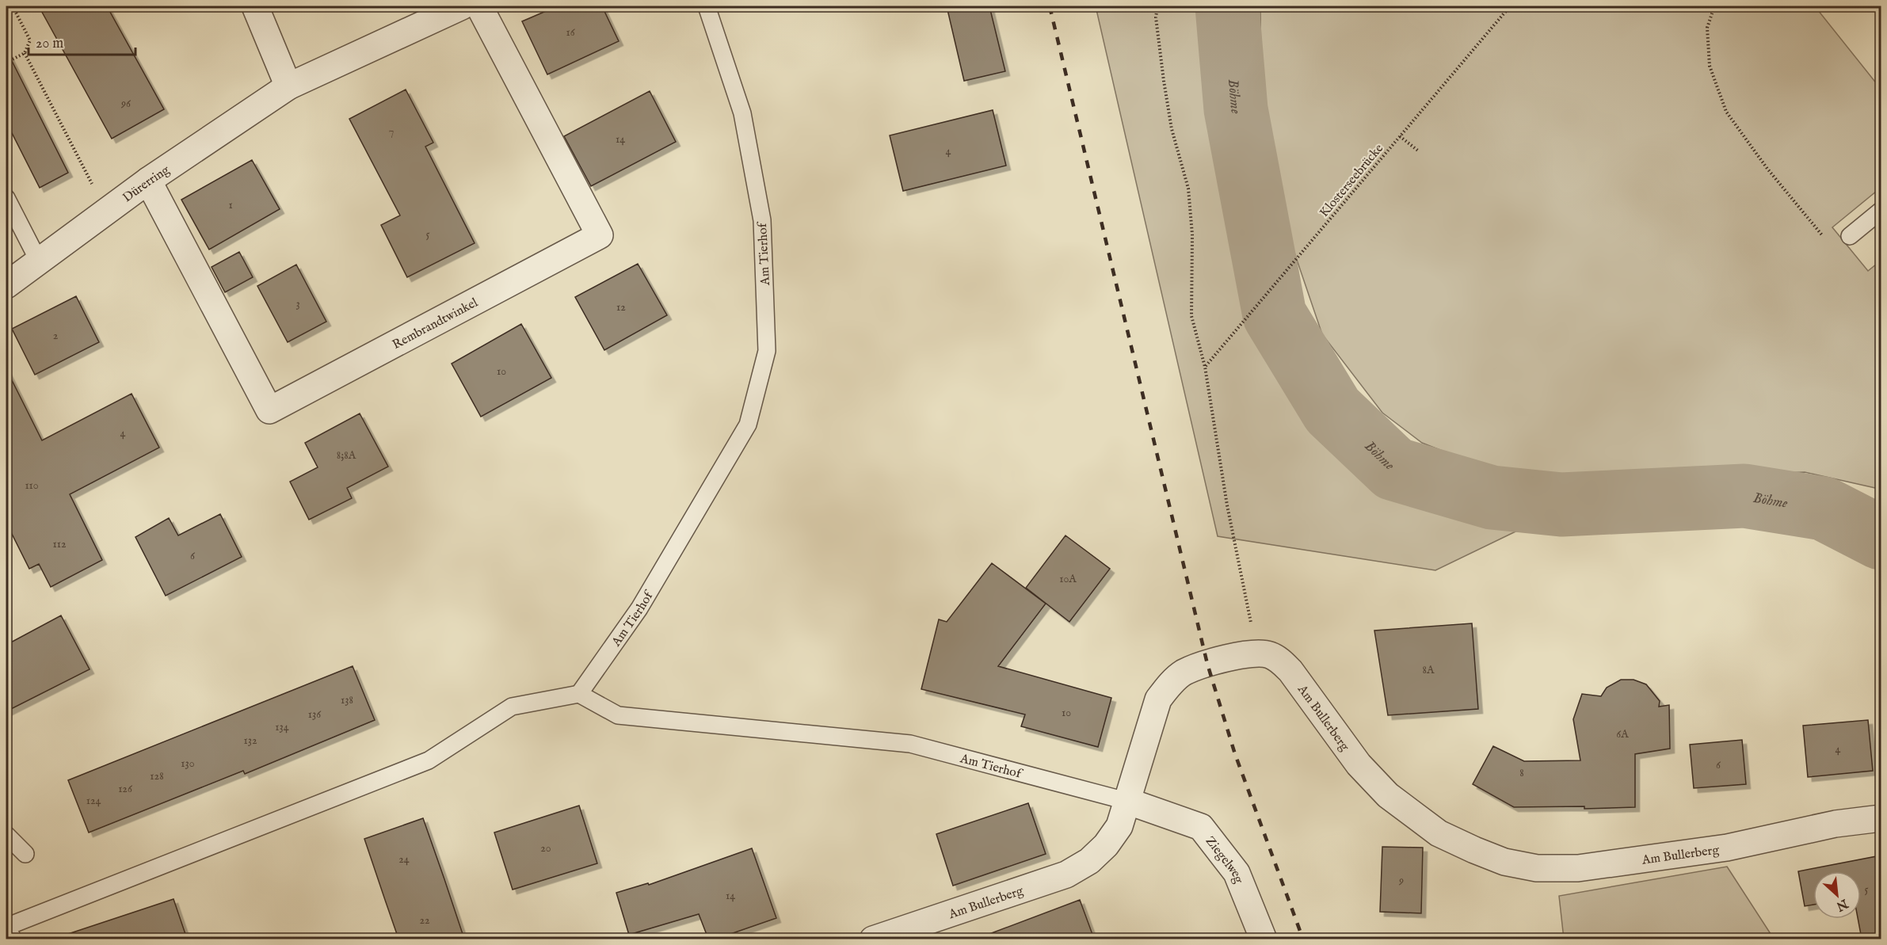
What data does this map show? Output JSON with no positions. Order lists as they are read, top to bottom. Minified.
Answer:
{"streets":{"street":["Dürerring","Rembrandtwinkel","Am Bullerberg","Ziegelweg"],"lane":["Am Tierhof"],"path":["Klosterseebrücke"]},"crossings":[["Dürerring","Rembrandtwinkel"],["Am Tierhof","Am Bullerberg"],["Am Tierhof","Ziegelweg"],["Am Bullerberg","Ziegelweg"]],"water":["Böhme"],"house_numbers":["16","96","7","14","4","1","5","3","12","2","10","4","8;8A","110","112","6","10A","8A","138","10","136","134","6A","132","4","130","6","8","128","126","124","20","24","9","5","14","22"],"scale_bar":"20 m","north":"bottom right"}
